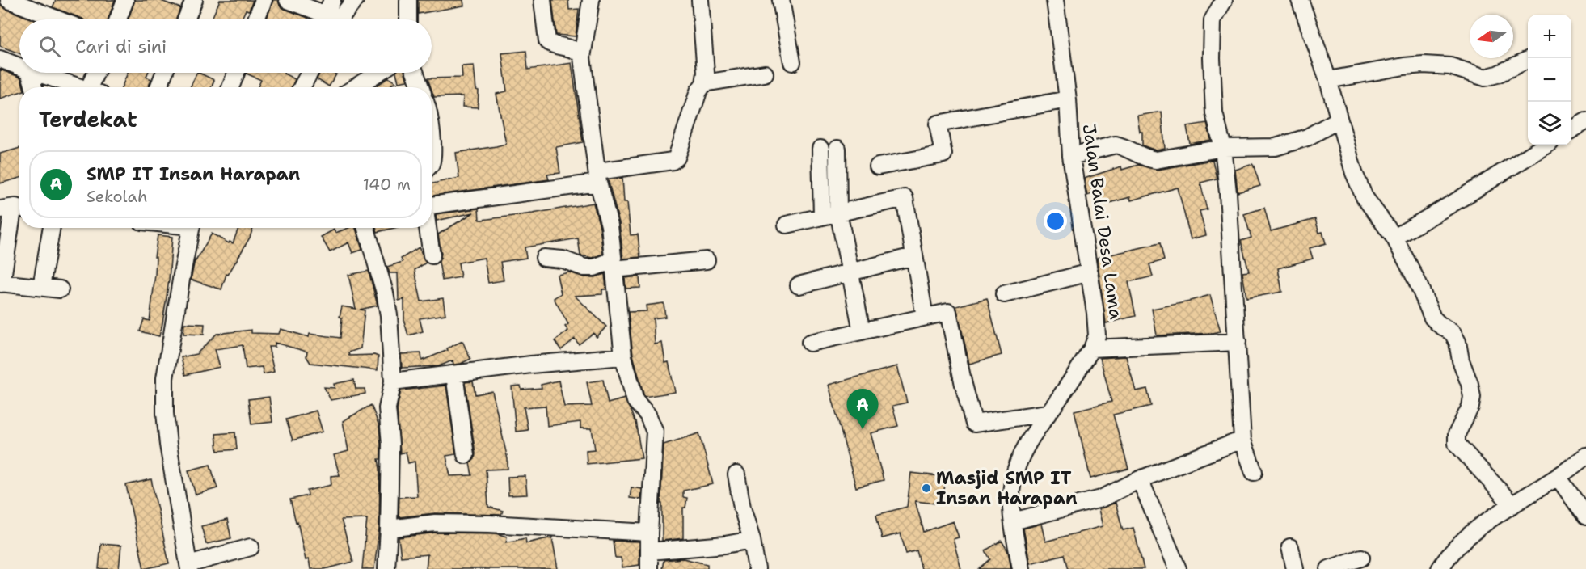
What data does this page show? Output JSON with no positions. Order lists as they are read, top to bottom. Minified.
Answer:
{"streets":{"street":["Jalan Balai Desa Lama"]},"places":["Masjid SMP IT Insan Harapan"],"north":"left","page":{"map_buttons":["+","−"],"search":"Cari di sini","heading":"Terdekat","list":[{"mark":"A","name":"SMP IT Insan Harapan","note":"Sekolah","value":"140 m"}],"pins":"A"}}
